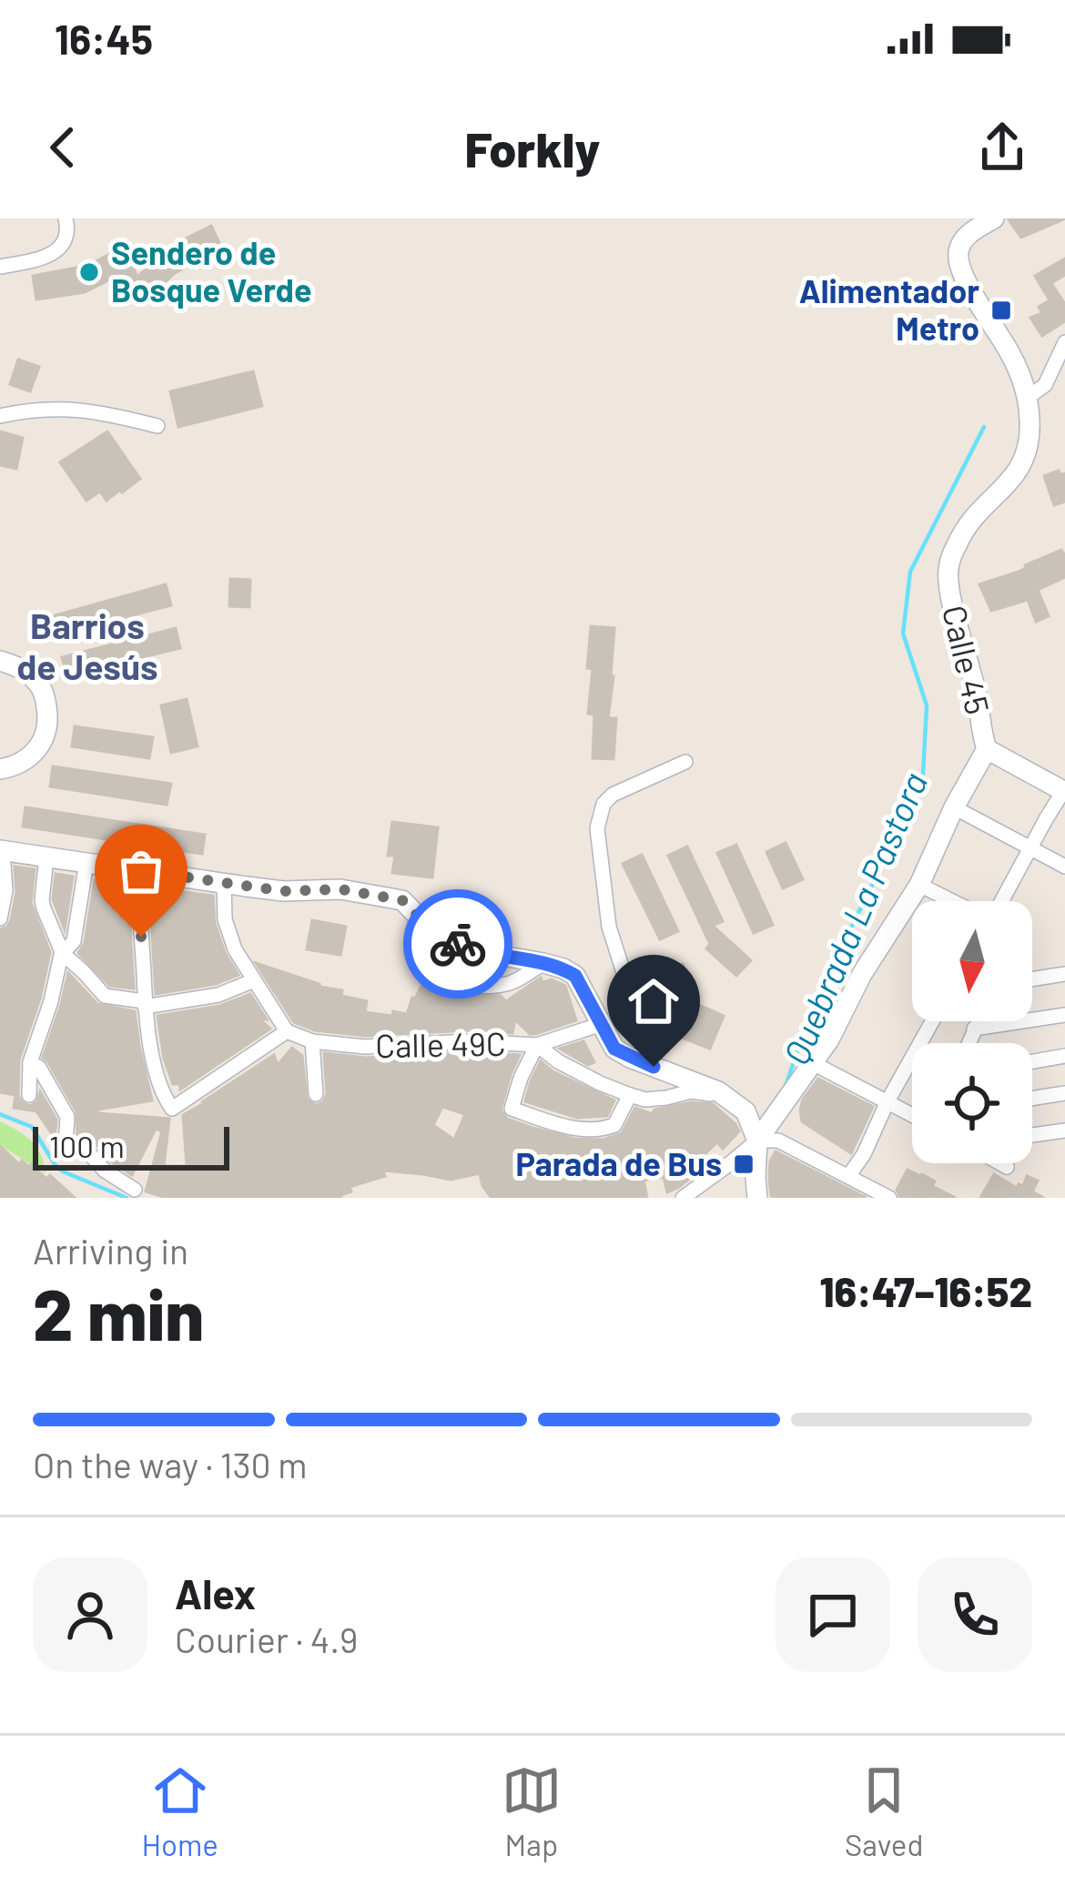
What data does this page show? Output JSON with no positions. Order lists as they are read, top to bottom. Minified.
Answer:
{"streets":{"street":["Calle 45","Calle 49C"]},"districts":["Barrios de Jesús"],"water":["Quebrada La Pastora"],"places":{"other":["Sendero de Bosque Verde"],"transit":["Alimentador Metro","Parada de Bus"]},"scale_bar":"100 m","north":"bottom","page":{"status":"16:45","header":"Forkly","scale":"100 m","heading":["2 min","Arriving in","16:47–16:52"],"panel":["Alex","Courier · 4.9"],"bar":"On the way · 130 m","tabs":["Home","Map","Saved"]}}
